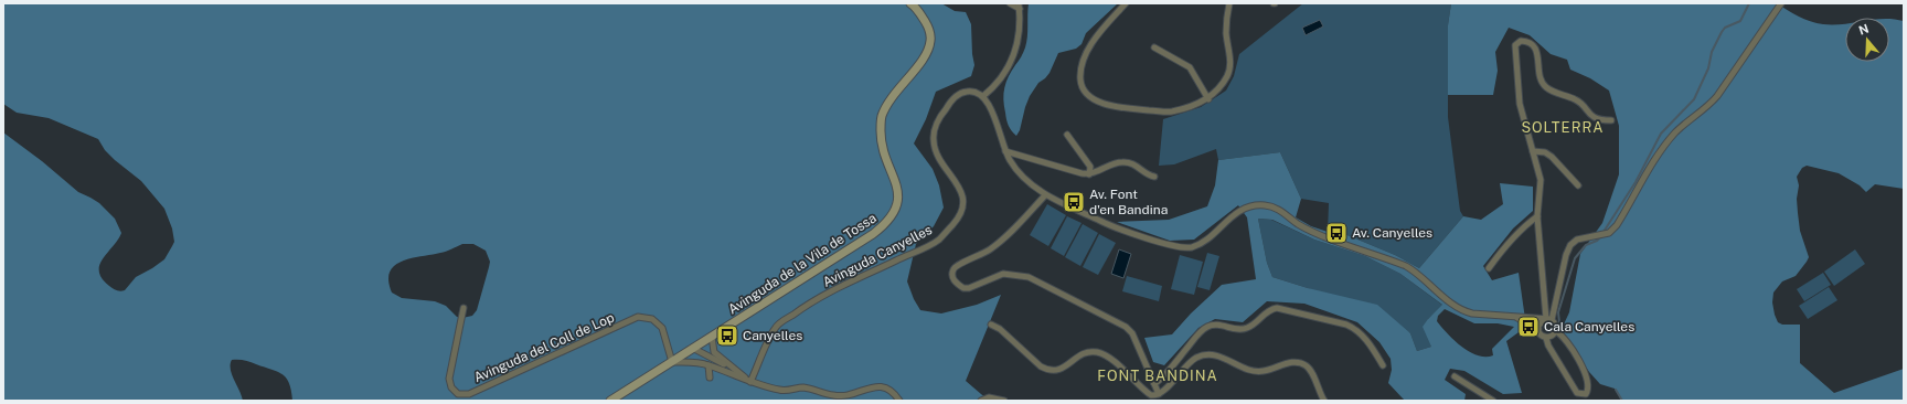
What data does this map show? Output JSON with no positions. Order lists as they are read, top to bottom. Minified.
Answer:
{"streets":{"main road":["Avinguda de la Vila de Tossa"],"street":["Avinguda Canyelles","Avinguda del Coll de Lop"]},"crossings":[["Avinguda de la Vila de Tossa","Avinguda del Coll de Lop"]],"districts":["SOLTERRA","FONT BANDINA"],"places":{"bus stop":["Av. Font d'en Bandina","Av. Canyelles","Cala Canyelles","Canyelles"]},"north":"top"}
